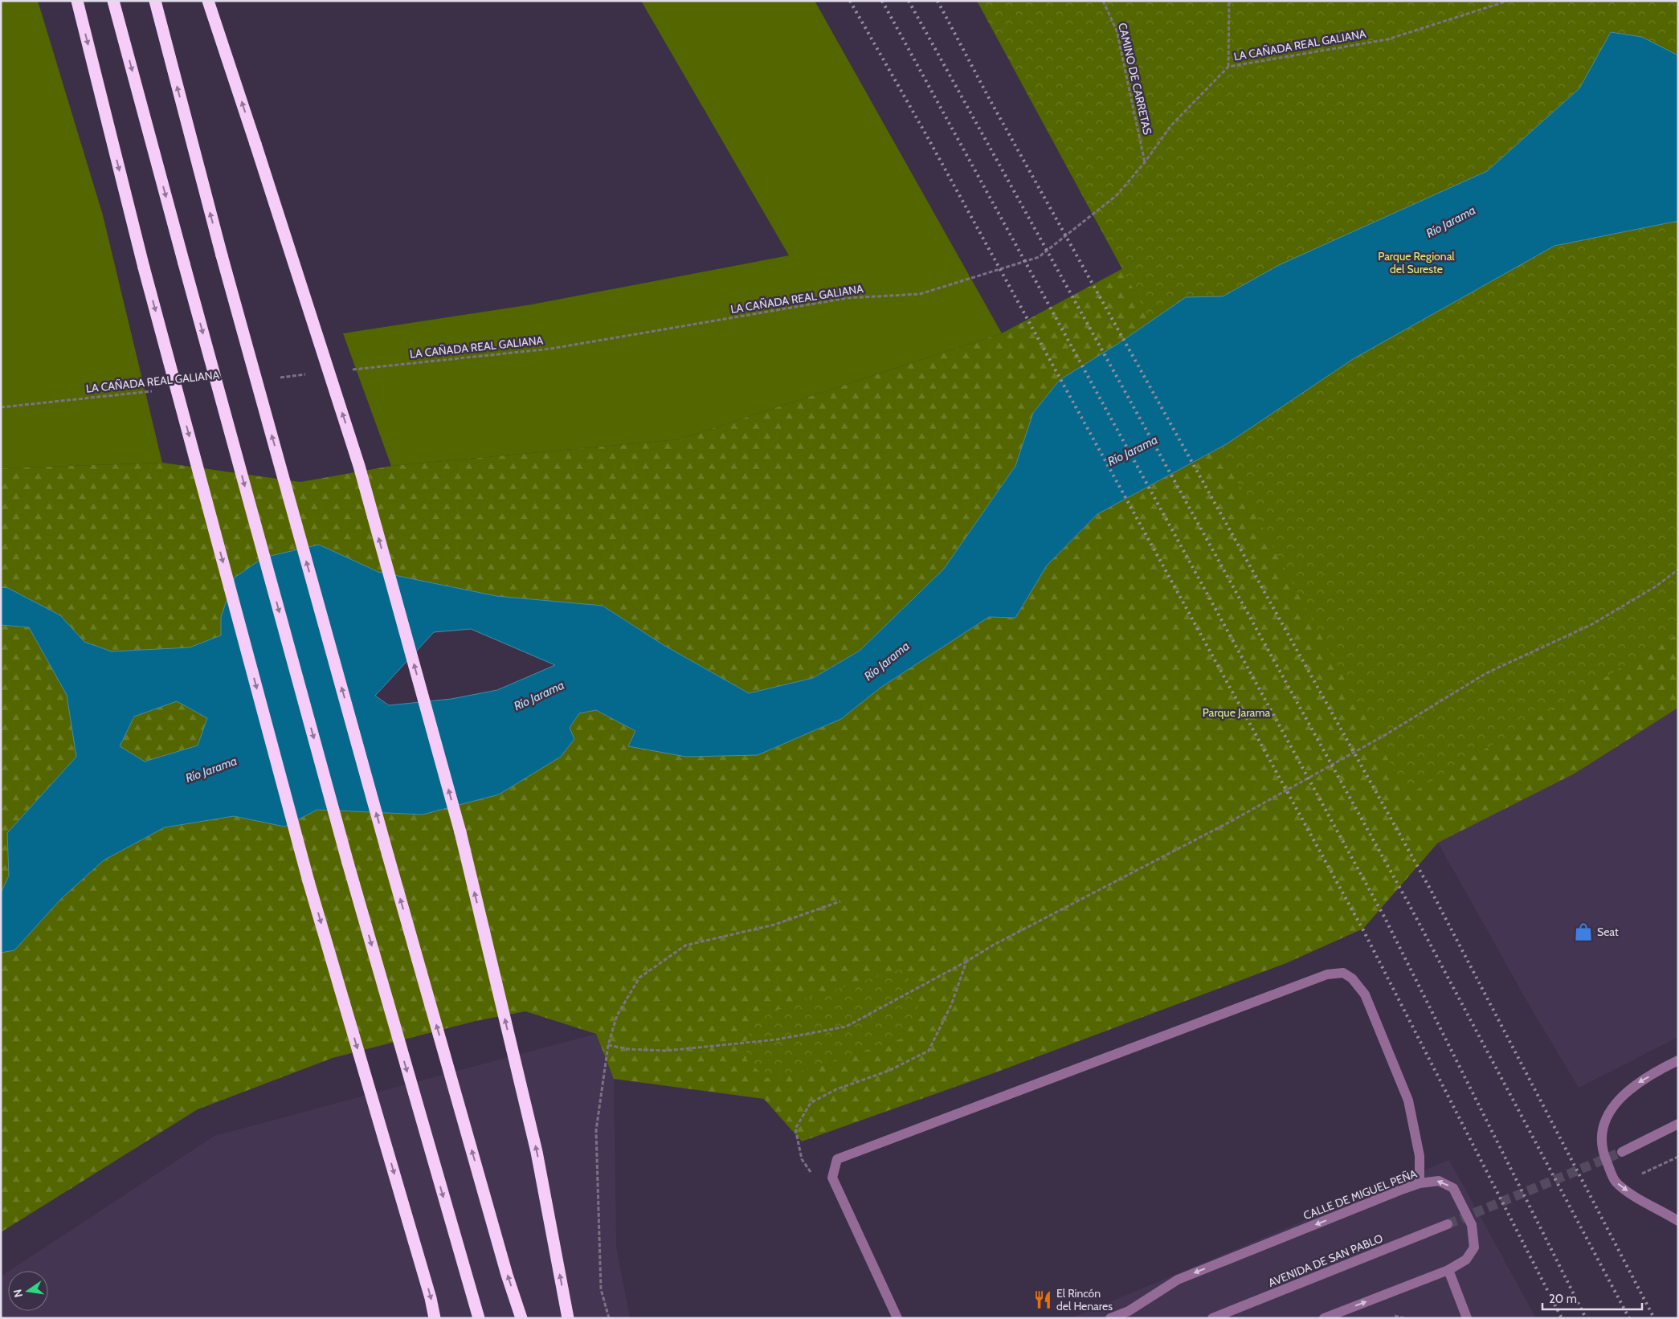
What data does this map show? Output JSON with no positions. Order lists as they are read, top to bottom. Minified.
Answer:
{"streets":{"street":["CALLE DE MIGUEL PEÑA","AVENIDA DE SAN PABLO"],"path":["LA CAÑADA REAL GALIANA","CAMINO DE CARRETAS"]},"crossings":[["LA CAÑADA REAL GALIANA","CAMINO DE CARRETAS"]],"water":["Río Jarama"],"parks":["Parque Regional del Sureste","Parque Jarama"],"places":{"shop":["Seat"],"restaurant":["El Rincón del Henares"]},"scale_bar":"20 m","north":"left"}
